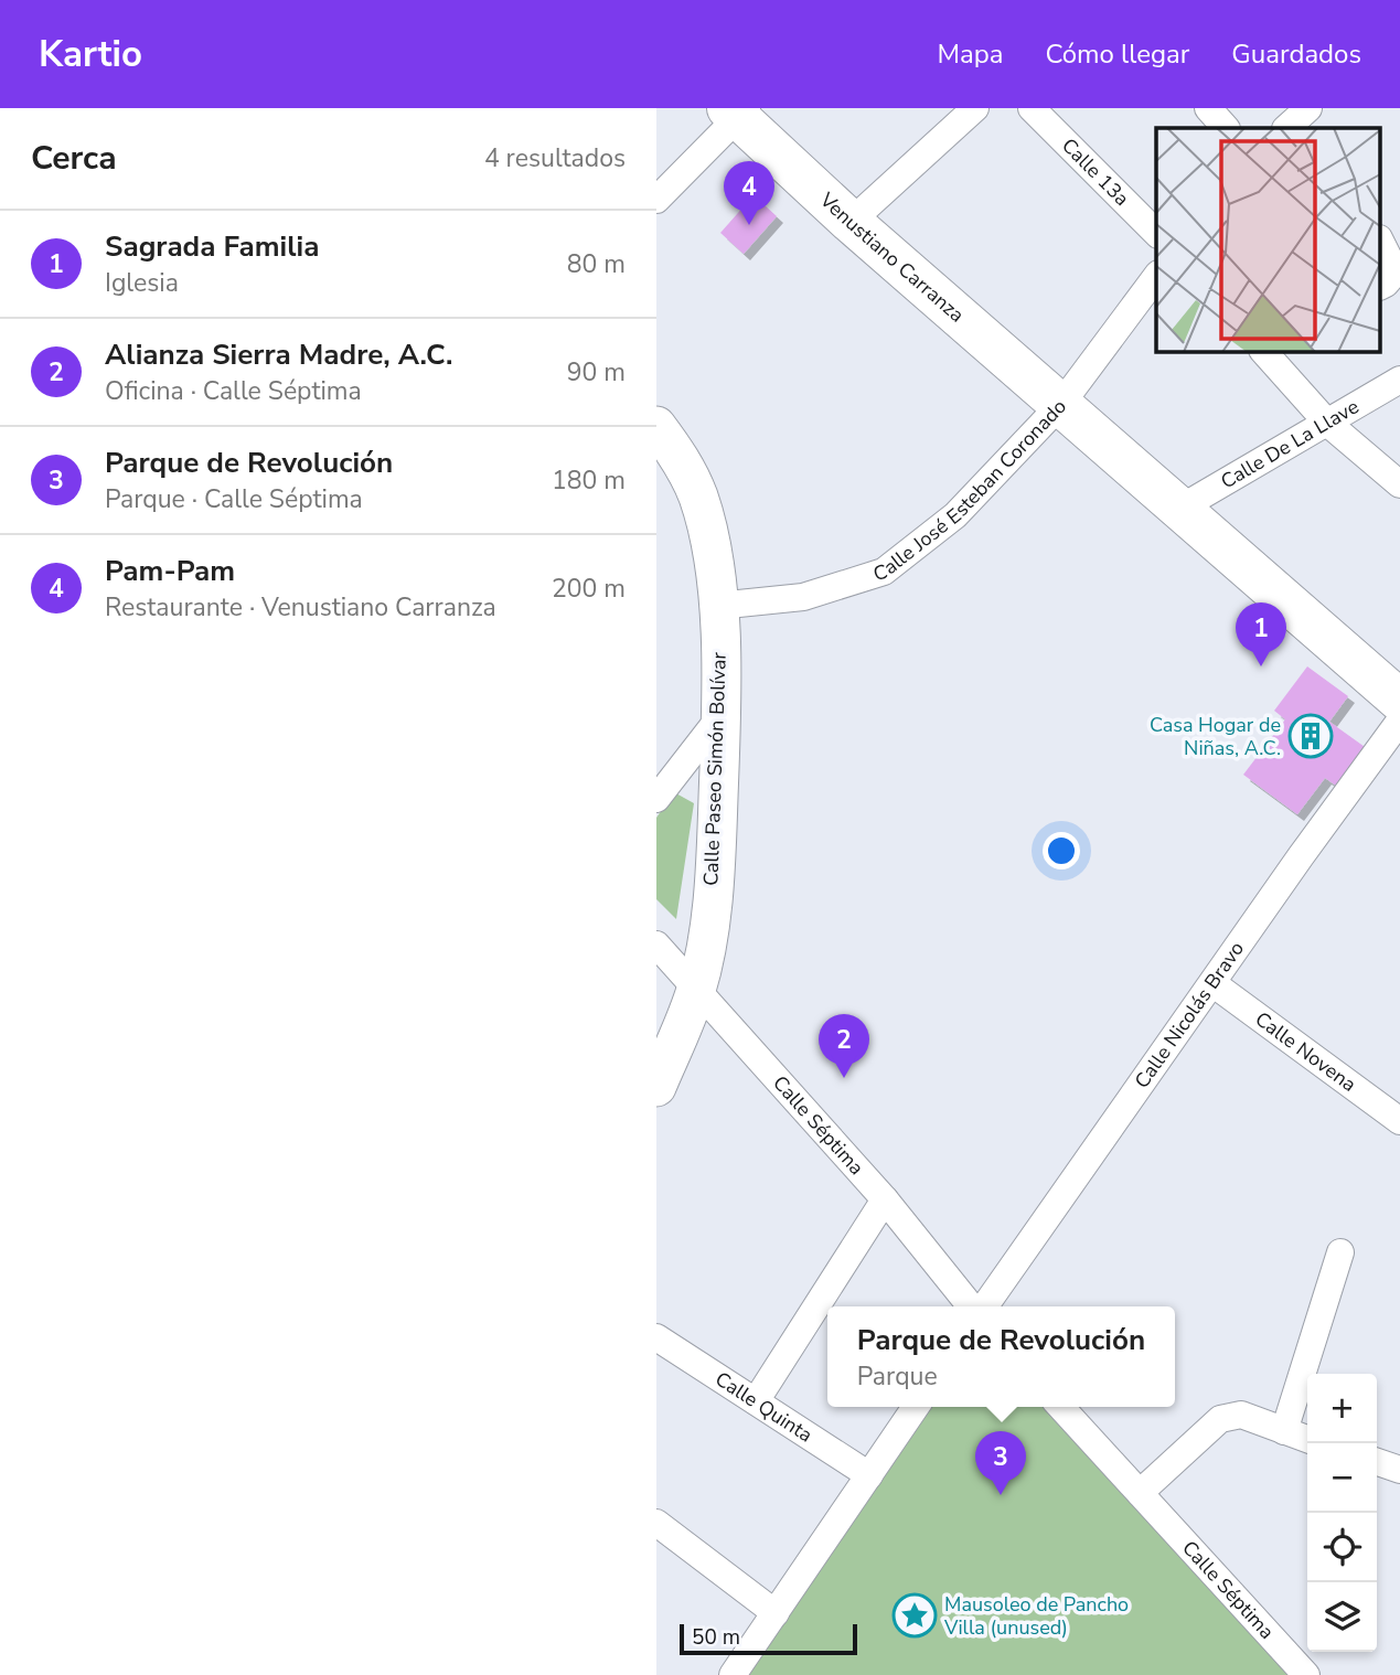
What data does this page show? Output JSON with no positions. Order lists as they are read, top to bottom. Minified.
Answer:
{"streets":{"main road":["Venustiano Carranza","Calle Paseo Simón Bolívar"],"street":["Calle 13a","Calle De La Llave","Calle José Esteban Coronado","Calle Nicolás Bravo","Calle Novena","Calle Séptima","Calle Quinta"]},"crossings":[["Venustiano Carranza","Calle De La Llave"],["Venustiano Carranza","Calle José Esteban Coronado"],["Calle José Esteban Coronado","Calle Paseo Simón Bolívar"],["Calle Paseo Simón Bolívar","Calle Séptima"],["Calle Nicolás Bravo","Calle Novena"]],"places":{"building":["Casa Hogar de Niñas, A.C."],"place":["Mausoleo de Pancho Villa (unused)"]},"scale_bar":"50 m","page":{"header":"Kartio","nav":["Mapa","Cómo llegar","Guardados"],"heading":["Cerca","4 resultados"],"pins":["4","1","2","3"],"list":[{"mark":"1","name":"Sagrada Familia","note":"Iglesia","value":"80 m"},{"mark":"2","name":"Alianza Sierra Madre, A.C.","note":"Oficina · Calle Séptima","value":"90 m"},{"mark":"3","name":"Parque de Revolución","note":"Parque · Calle Séptima","value":"180 m"},{"mark":"4","name":"Pam-Pam","note":"Restaurante · Venustiano Carranza","value":"200 m"}],"popup":["Parque de Revolución","Parque"],"map_buttons":["+","−"],"scale":"50 m"}}
